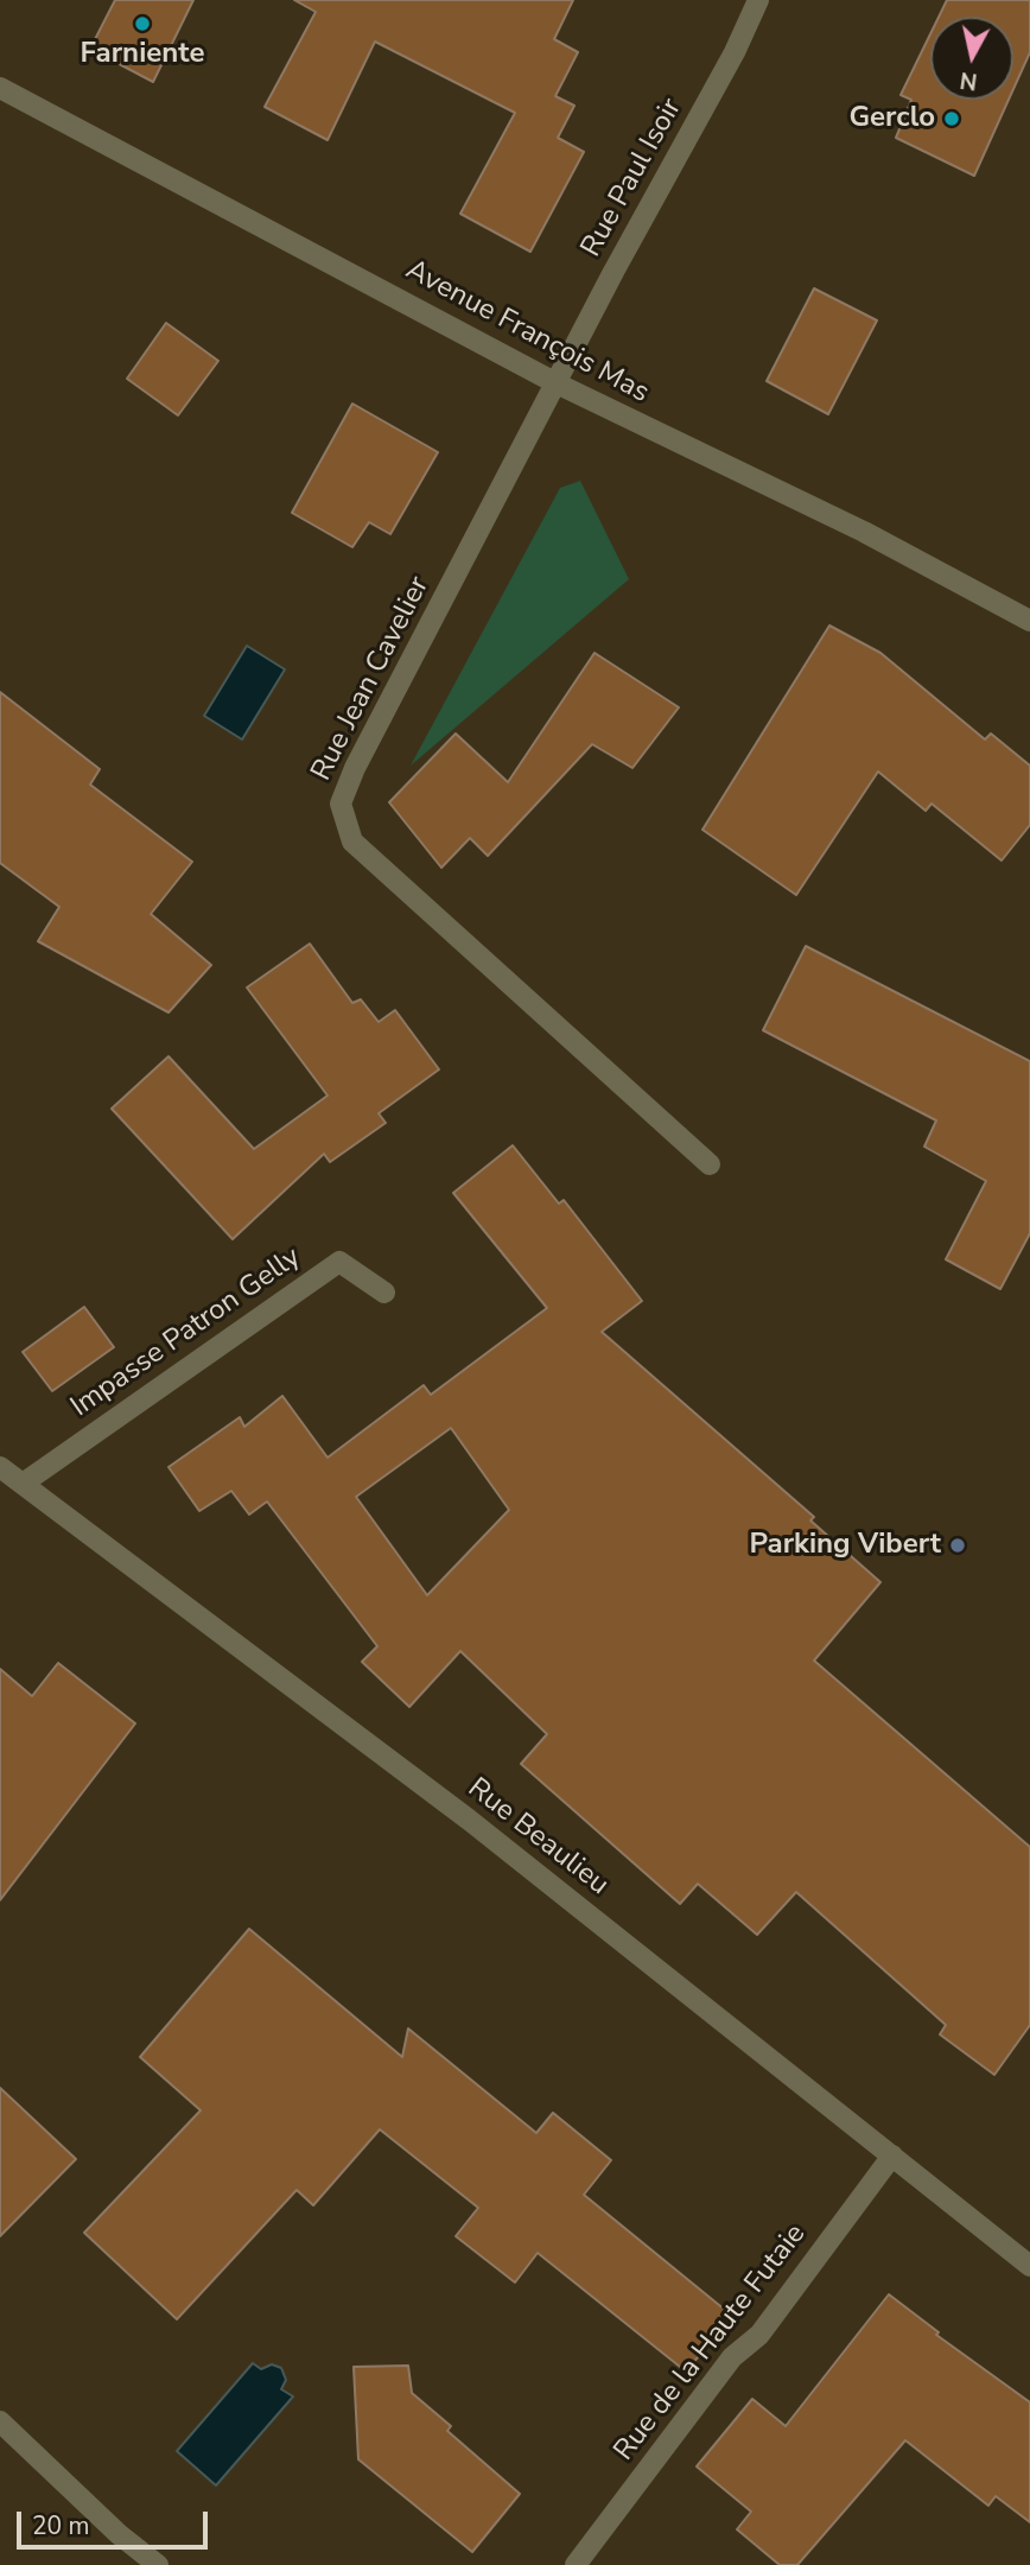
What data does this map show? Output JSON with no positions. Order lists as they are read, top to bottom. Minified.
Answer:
{"streets":{"street":["Rue Paul Isoir","Avenue François Mas","Rue Jean Cavelier","Impasse Patron Gelly","Rue Beaulieu","Rue de la Haute Futaie"]},"crossings":[["Rue Paul Isoir","Avenue François Mas"],["Rue Paul Isoir","Rue Jean Cavelier"],["Avenue François Mas","Rue Jean Cavelier"],["Impasse Patron Gelly","Rue Beaulieu"],["Rue Beaulieu","Rue de la Haute Futaie"]],"places":["Farniente","Gerclo","Parking Vibert"],"scale_bar":"20 m","north":"bottom"}
